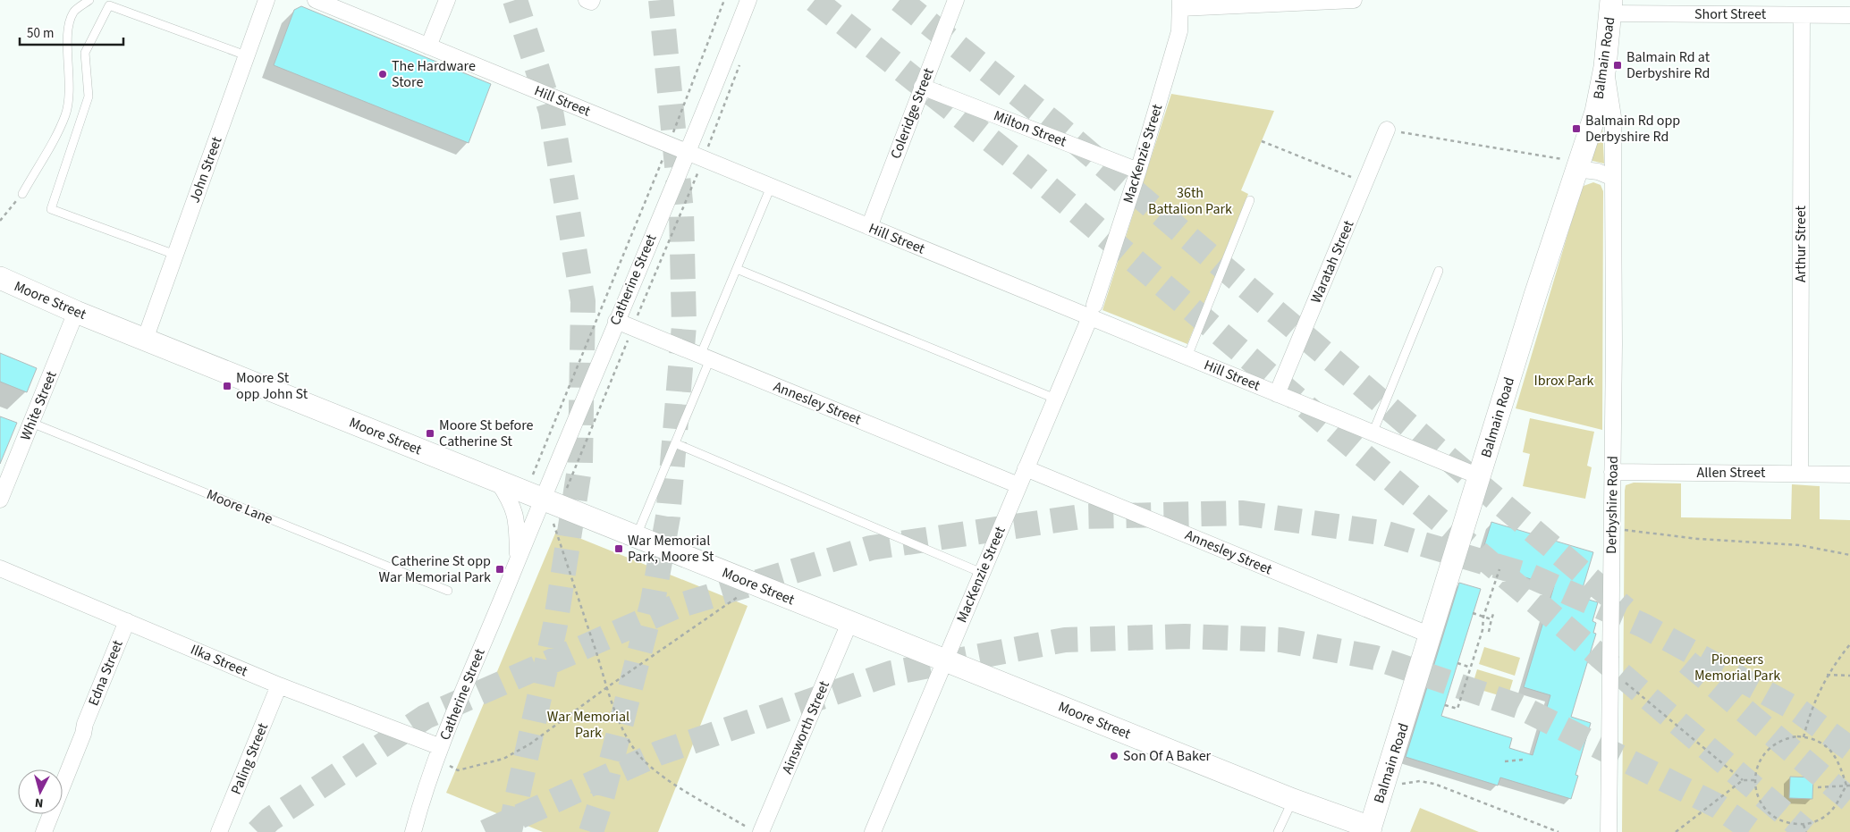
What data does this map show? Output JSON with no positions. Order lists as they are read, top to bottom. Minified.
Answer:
{"streets":{"main road":["Balmain Road","Moore Street"],"street":["Short Street","Hill Street","Coleridge Street","Milton Street","MacKenzie Street","John Street","Arthur Street","Waratah Street","Catherine Street","Annesley Street","White Street","Allen Street","Derbyshire Road","Ilka Street","Edna Street","Ainsworth Street","Paling Street"],"lane":["Moore Lane"]},"crossings":[["Short Street","Balmain Road"],["Short Street","Arthur Street"],["Balmain Road","Hill Street"],["Balmain Road","Moore Street"],["Balmain Road","Annesley Street"],["Balmain Road","Derbyshire Road"],["Hill Street","Coleridge Street"],["Hill Street","MacKenzie Street"],["Hill Street","Waratah Street"],["Hill Street","Catherine Street"],["Coleridge Street","Milton Street"],["Milton Street","MacKenzie Street"],["MacKenzie Street","Moore Street"],["MacKenzie Street","Annesley Street"],["John Street","Moore Street"],["Arthur Street","Allen Street"],["Catherine Street","Moore Street"],["Catherine Street","Annesley Street"],["Catherine Street","Ilka Street"],["Moore Street","White Street"],["Moore Street","Ainsworth Street"],["White Street","Moore Lane"],["Allen Street","Derbyshire Road"],["Ilka Street","Edna Street"],["Ilka Street","Paling Street"]],"parks":["36th Battalion Park","Ibrox Park","Pioneers Memorial Park","War Memorial Park"],"places":{"transit":["Balmain Rd at Derbyshire Rd","Balmain Rd opp Derbyshire Rd","Moore St opp John St","Moore St before Catherine St","War Memorial Park, Moore St","Catherine St opp War Memorial Park"],"other":["The Hardware Store","Son Of A Baker"]},"scale_bar":"50 m","north":"bottom"}
